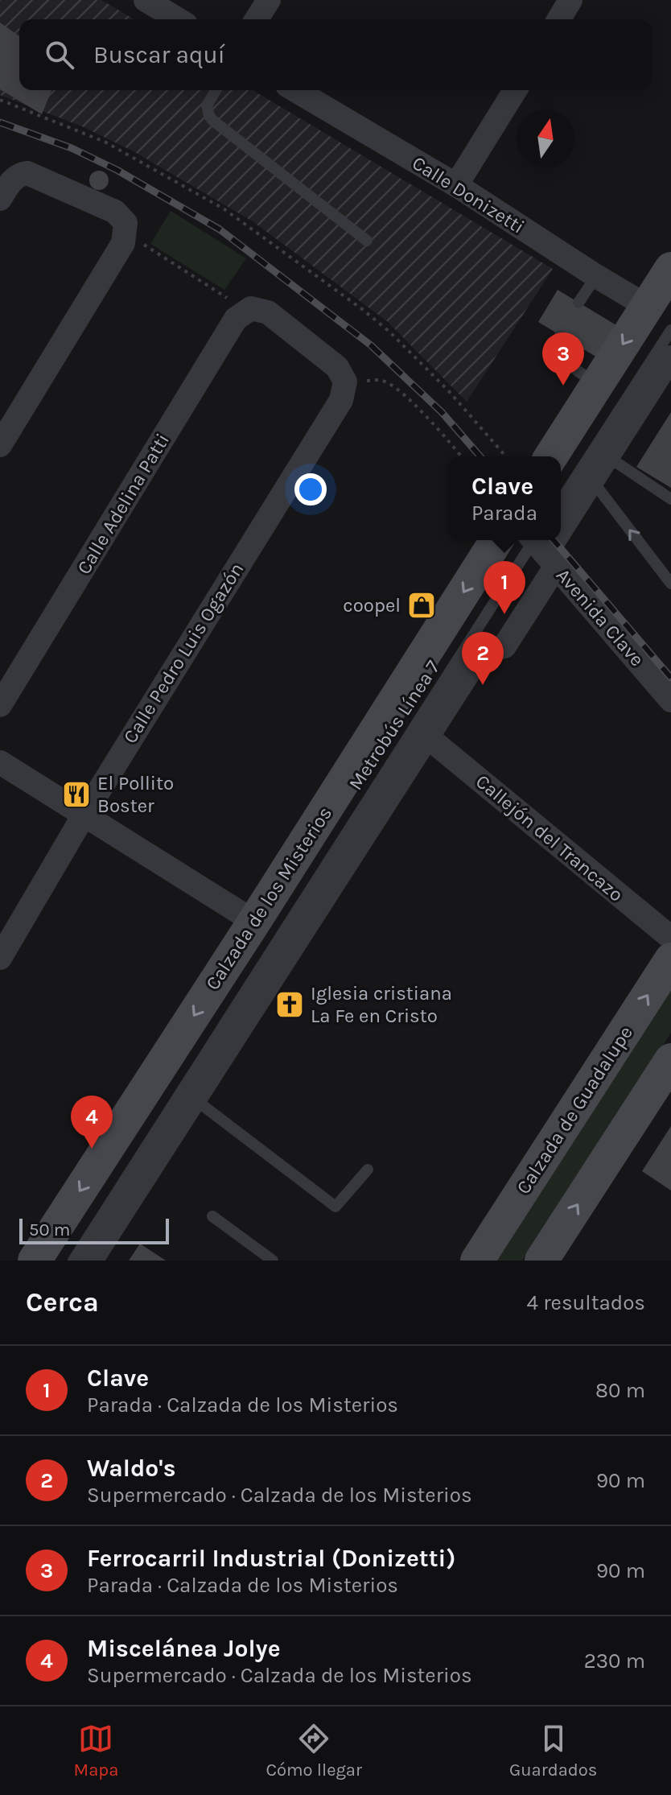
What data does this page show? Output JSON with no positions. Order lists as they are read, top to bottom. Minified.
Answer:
{"streets":{"main road":["Calzada de los Misterios","Calzada de Guadalupe"],"street":["Calle Donizetti","Calle Adelina Patti","Avenida Clave","Calle Pedro Luis Ogazón","Callejón del Trancazo"],"lane":["Metrobús Línea 7"]},"crossings":[["Avenida Clave","Metrobús Línea 7"]],"one_way":["Calzada de los Misterios"],"places":{"shop":["coopel"],"restaurant":["El Pollito Boster"],"church":["Iglesia cristiana La Fe en Cristo"]},"scale_bar":"50 m","north":"top","page":{"search":"Buscar aquí","pins":["3","1","2","4"],"popup":["Clave","Parada"],"scale":"50 m","heading":["Cerca","4 resultados"],"list":[{"mark":"1","name":"Clave","note":"Parada · Calzada de los Misterios","value":"80 m"},{"mark":"2","name":"Waldo's","note":"Supermercado · Calzada de los Misterios","value":"90 m"},{"mark":"3","name":"Ferrocarril Industrial (Donizetti)","note":"Parada · Calzada de los Misterios","value":"90 m"},{"mark":"4","name":"Miscelánea Jolye","note":"Supermercado · Calzada de los Misterios","value":"230 m"}],"nav":["Mapa","Cómo llegar","Guardados"]}}
